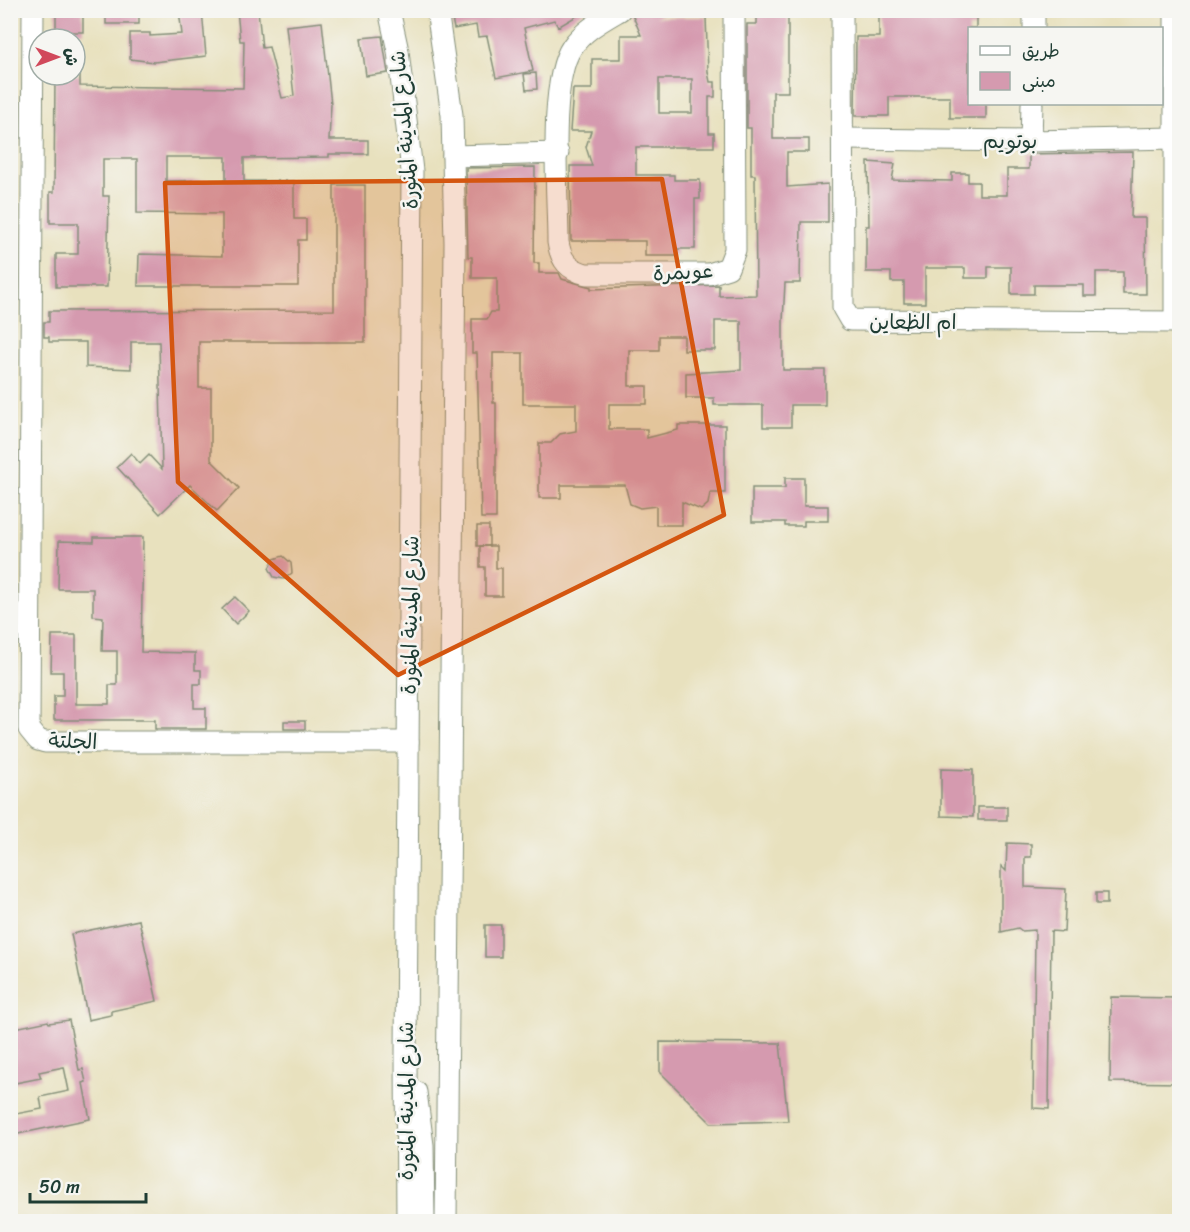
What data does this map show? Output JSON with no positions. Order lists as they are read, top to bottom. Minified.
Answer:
{"streets":{"street":["شارع المدينة المنورة","بوتويم","عويمرة","ام الظعاين","الجلتة"]},"crossings":[["شارع المدينة المنورة","الجلتة"],["بوتويم","ام الظعاين"]],"legend":["طريق","مبنى"],"scale_bar":"50 m","north":"right"}
